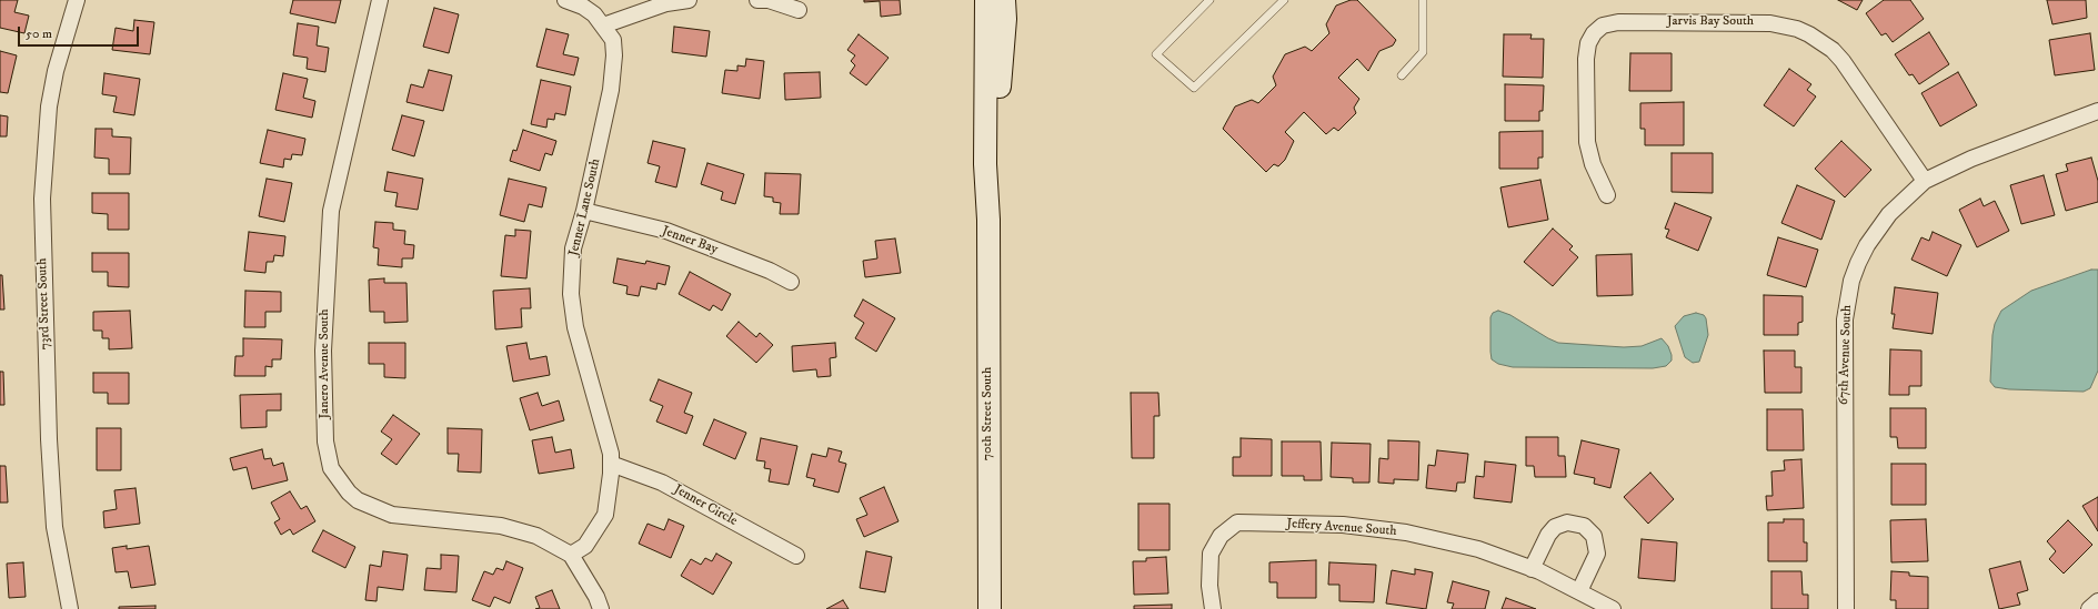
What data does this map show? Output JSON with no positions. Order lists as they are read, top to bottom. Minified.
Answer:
{"streets":{"main road":["70th Street South"],"street":["Jarvis Bay South","Jenner Lane South","Jenner Bay","73rd Street South","67th Avenue South","Janero Avenue South","Jenner Circle","Jeffery Avenue South"]},"crossings":[["Jarvis Bay South","67th Avenue South"],["Jenner Lane South","Jenner Bay"],["Jenner Lane South","Janero Avenue South"],["Jenner Lane South","Jenner Circle"]],"scale_bar":"50 m"}
